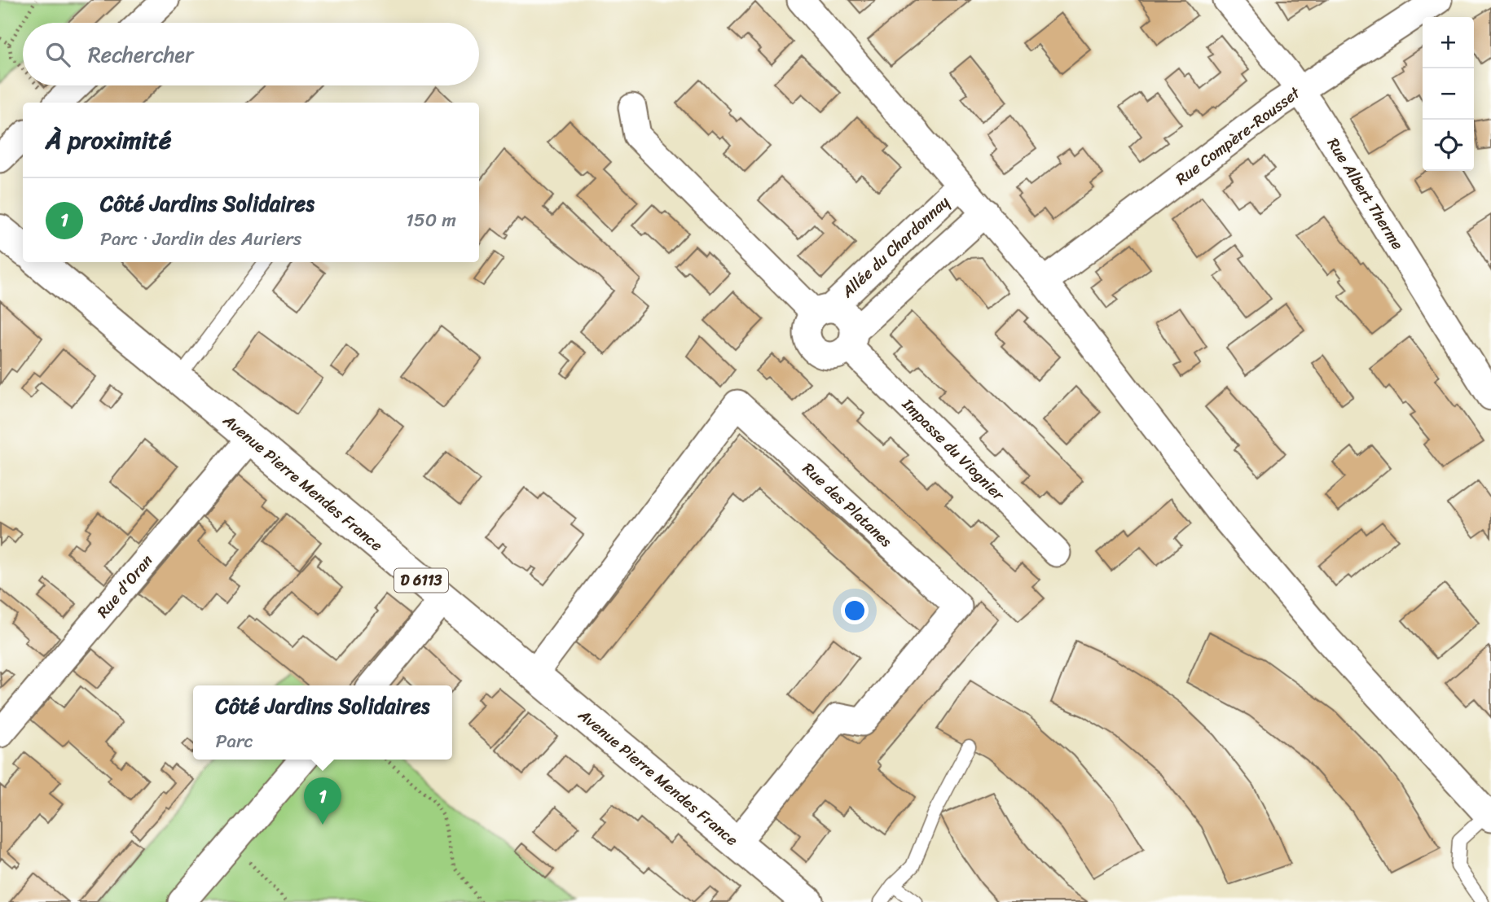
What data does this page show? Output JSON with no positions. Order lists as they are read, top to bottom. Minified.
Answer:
{"streets":{"main road":["Avenue Pierre Mendes France","D 6113"],"street":["Rue Compère-Rousset","Rue Albert Therme","Allée du Chardonnay","Impasse du Viognier","Rue des Platanes","Rue d'Oran"]},"crossings":[["Rue Compère-Rousset","Rue Albert Therme"],["Allée du Chardonnay","Impasse du Viognier"],["Avenue Pierre Mendes France","Rue des Platanes"],["Avenue Pierre Mendes France","Rue d'Oran"]],"page":{"map_buttons":["+","−"],"search":"Rechercher","heading":"À proximité","list":[{"mark":"1","name":"Côté Jardins Solidaires","note":"Parc · Jardin des Auriers","value":"150 m"}],"popup":["Côté Jardins Solidaires","Parc"],"pins":"1"}}
